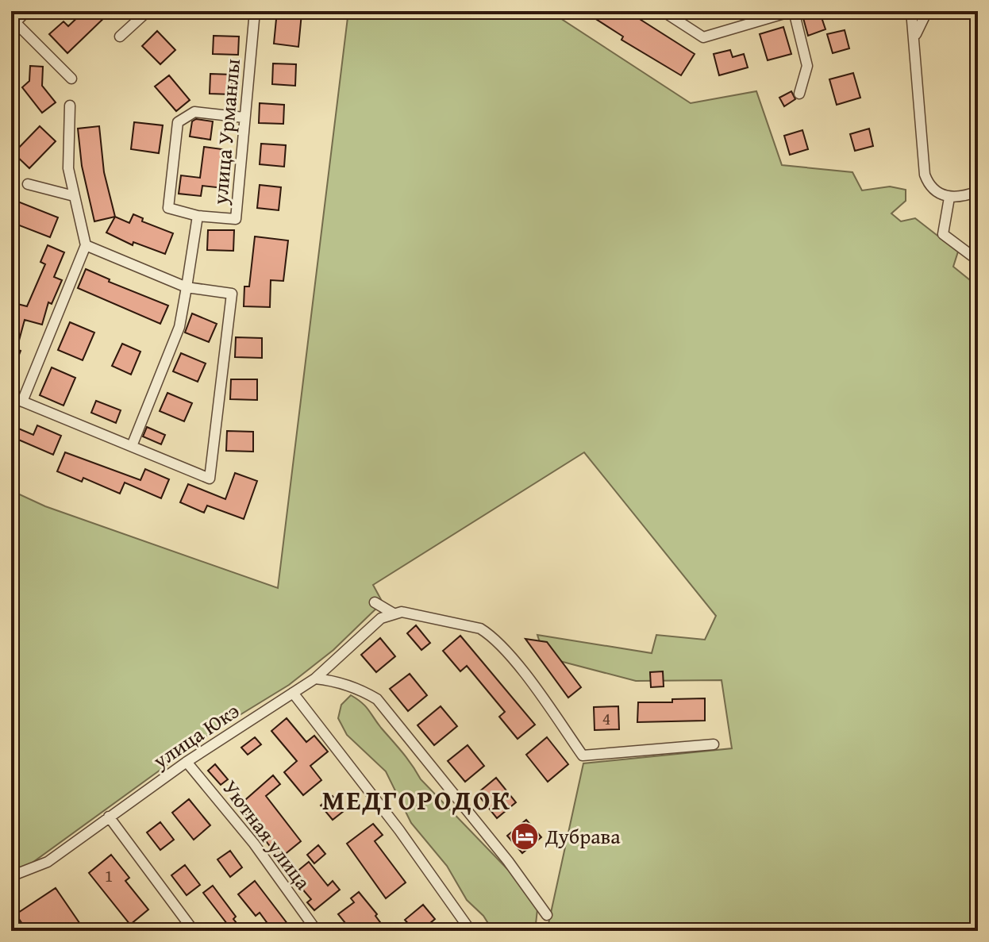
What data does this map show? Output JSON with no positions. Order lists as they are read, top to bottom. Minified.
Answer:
{"streets":{"street":["улица Урманлы","улица Юкэ","Уютная улица"]},"crossings":[["улица Юкэ","Уютная улица"]],"districts":["МЕДГОРОДОК"],"places":{"hotel":["Дубрава"]},"house_numbers":["4","1"]}
